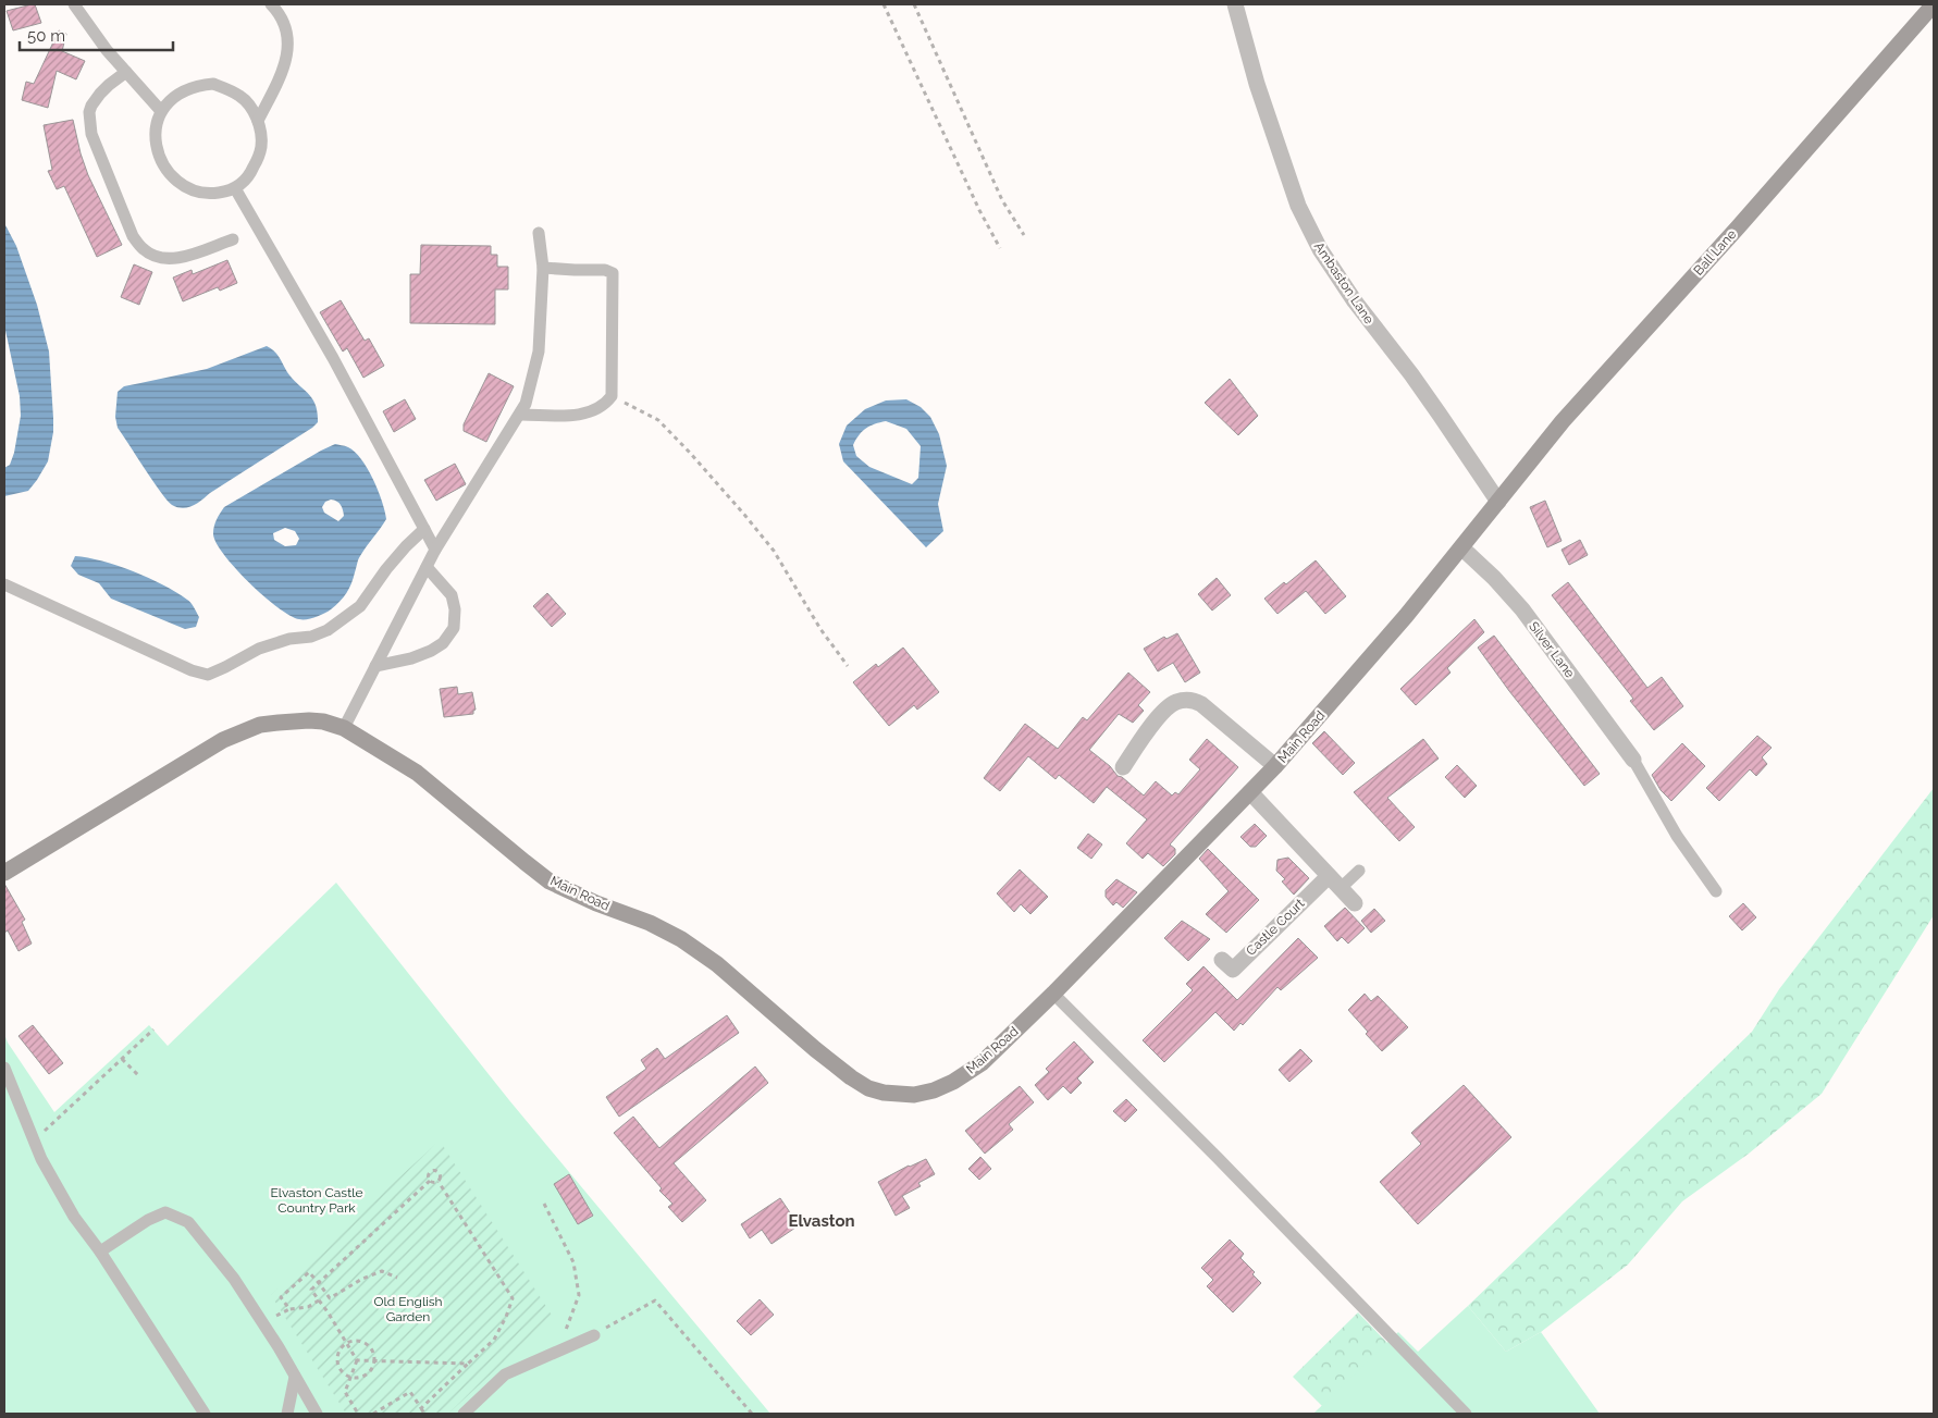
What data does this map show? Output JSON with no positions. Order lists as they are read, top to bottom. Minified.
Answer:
{"streets":{"main road":["Ball Lane","Main Road"],"street":["Ambaston Lane","Silver Lane","Castle Court"]},"crossings":[["Ball Lane","Ambaston Lane"],["Ball Lane","Main Road"],["Ambaston Lane","Main Road"],["Silver Lane","Main Road"]],"districts":["Elvaston"],"parks":["Elvaston Castle Country Park","Old English Garden"],"scale_bar":"50 m"}
